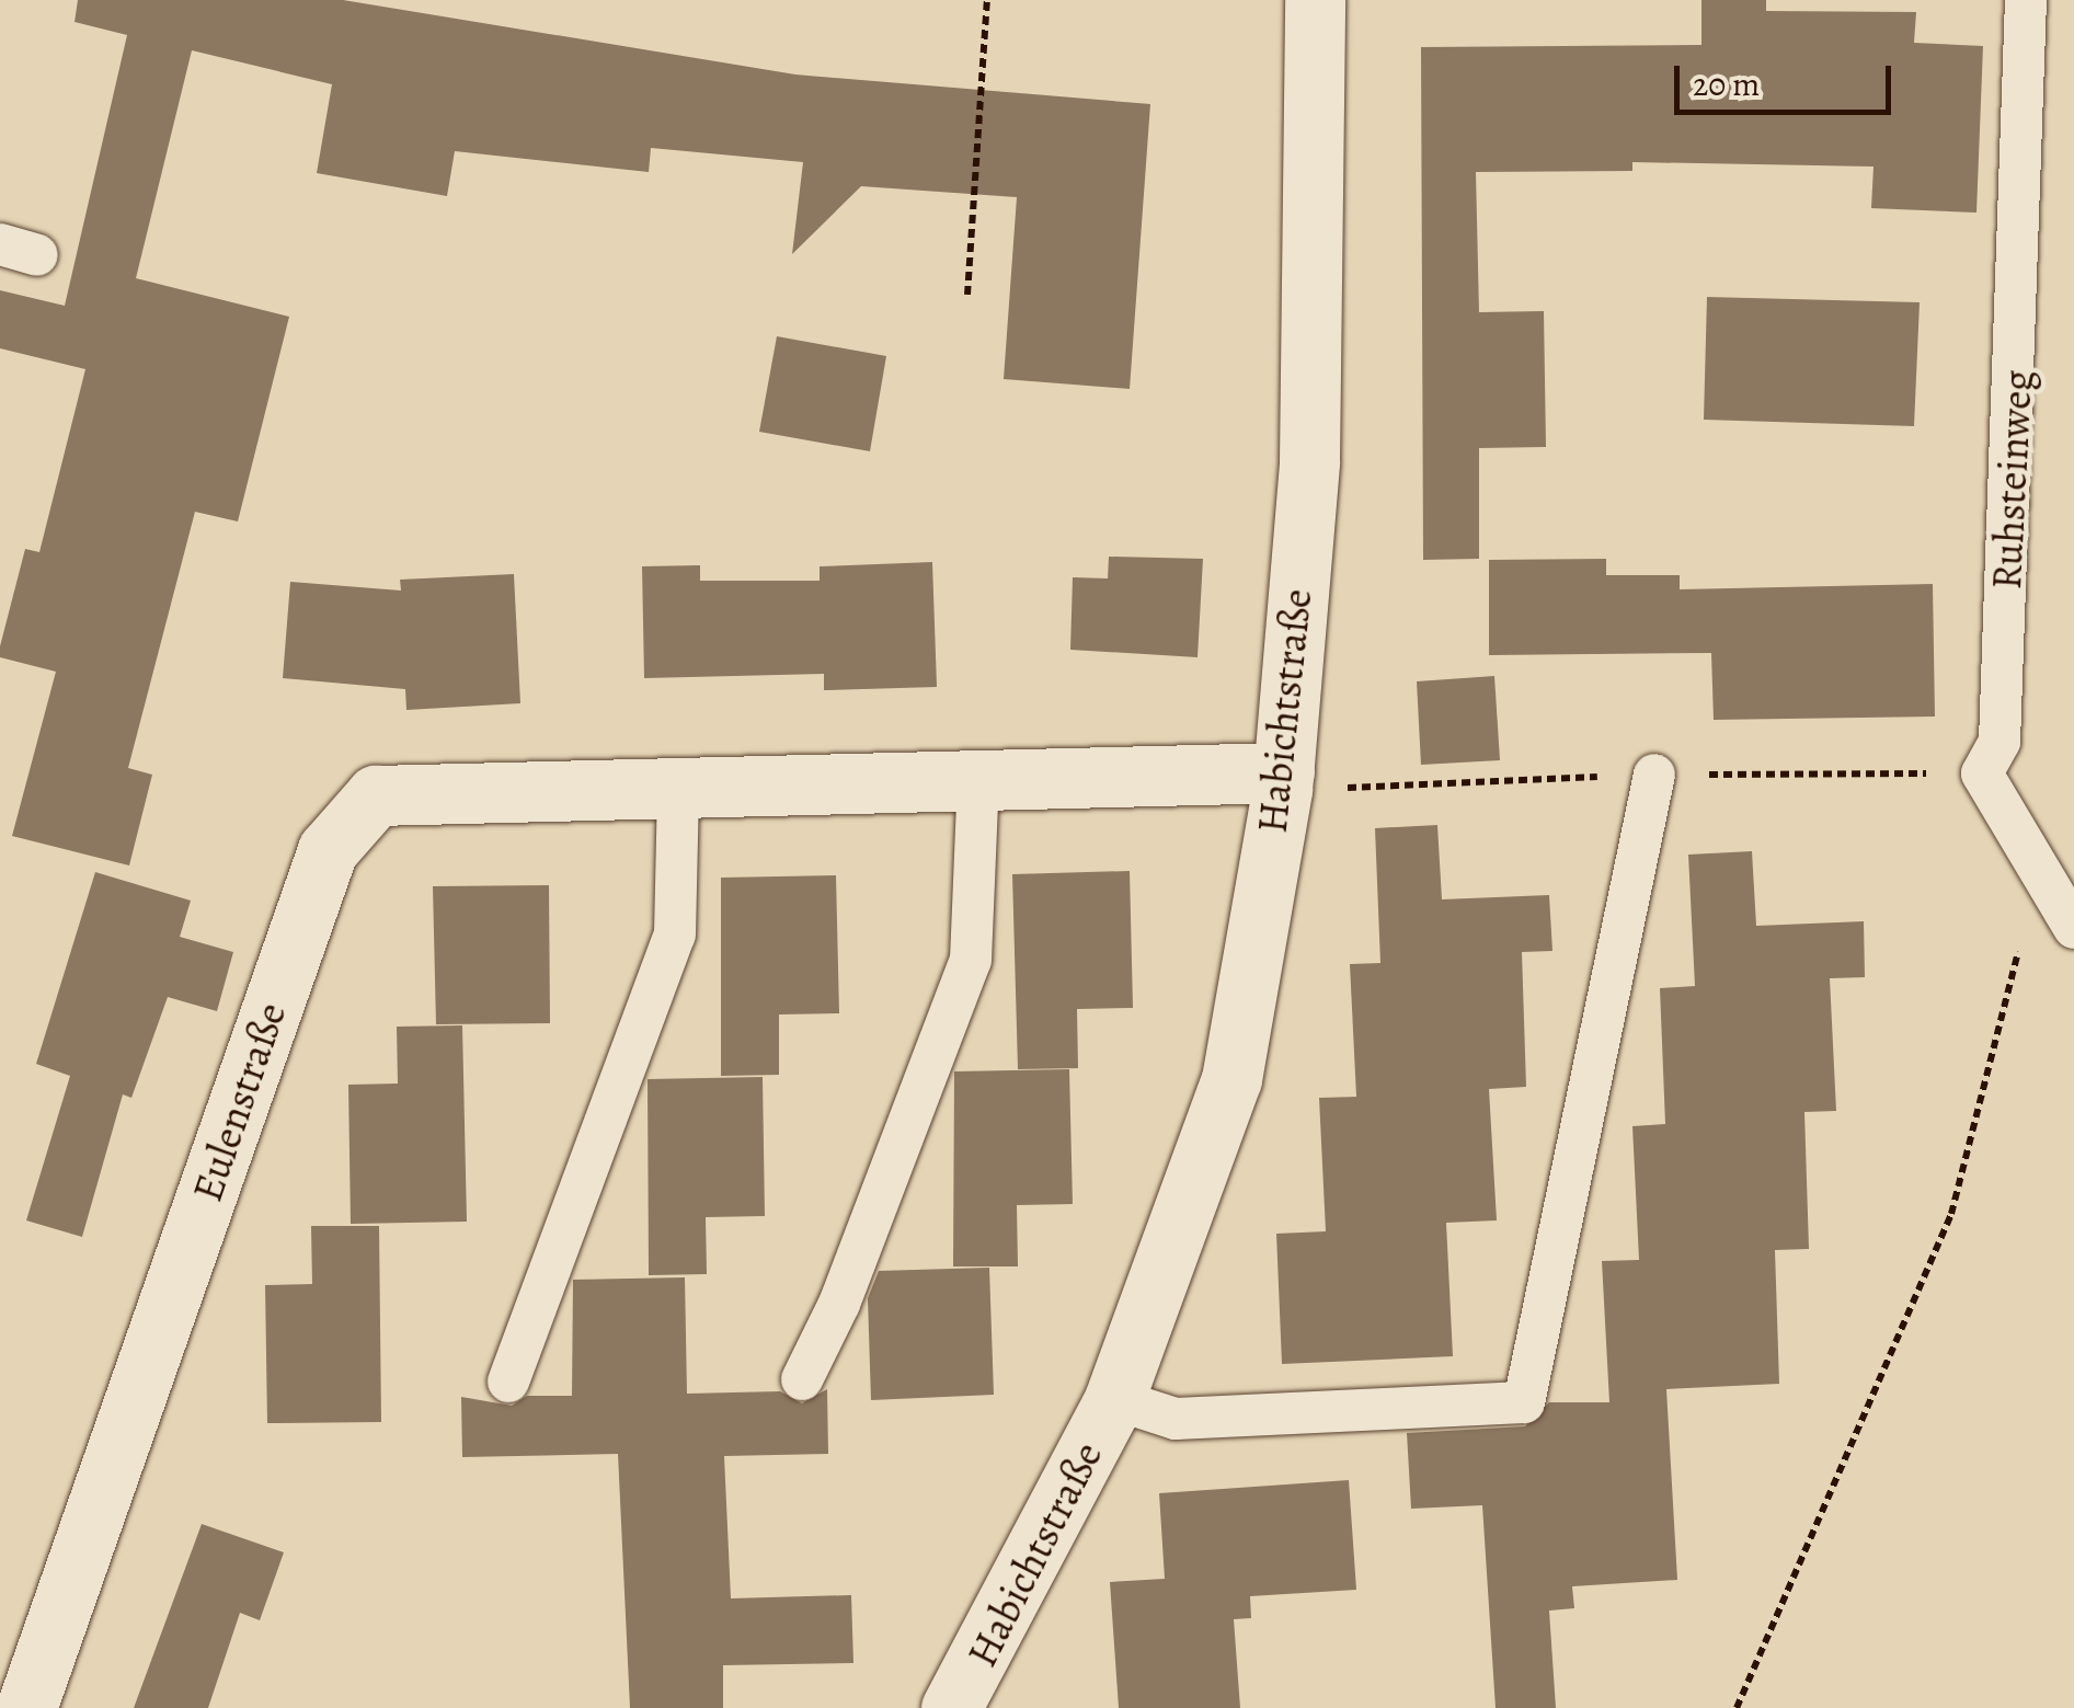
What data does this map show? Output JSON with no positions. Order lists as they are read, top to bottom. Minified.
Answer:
{"streets":{"street":["Habichtstraße","Eulenstraße"],"lane":["Ruhsteinweg"]},"crossings":[["Habichtstraße","Eulenstraße"]],"scale_bar":"20 m"}
